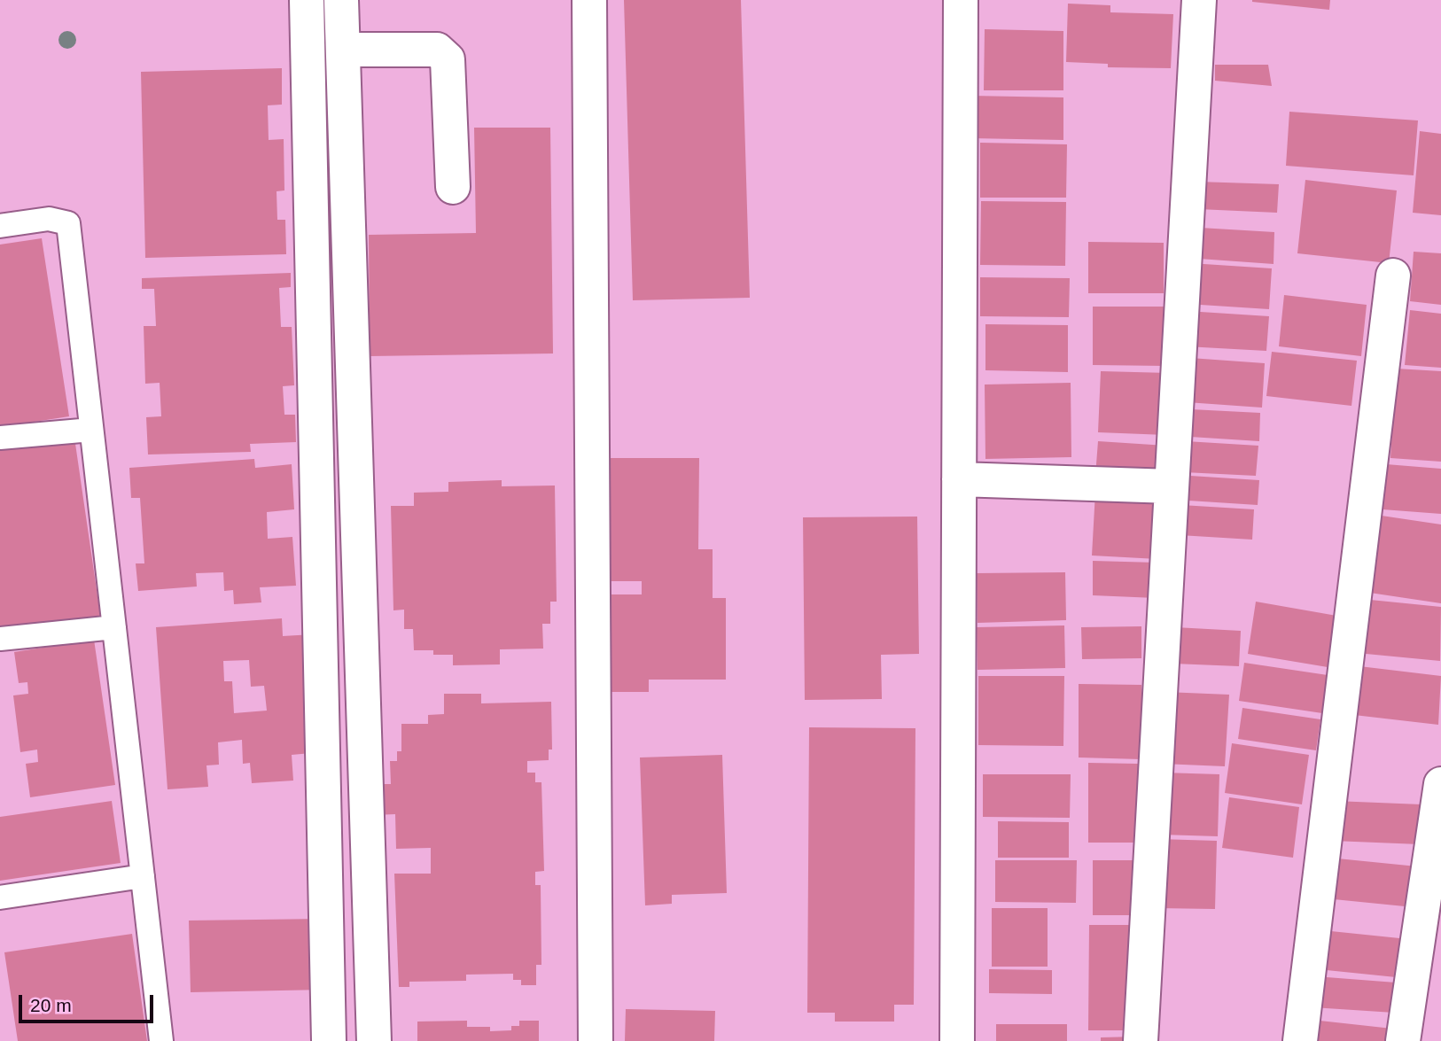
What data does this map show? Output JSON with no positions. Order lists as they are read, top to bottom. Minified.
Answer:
{"scale_bar":"20 m"}
